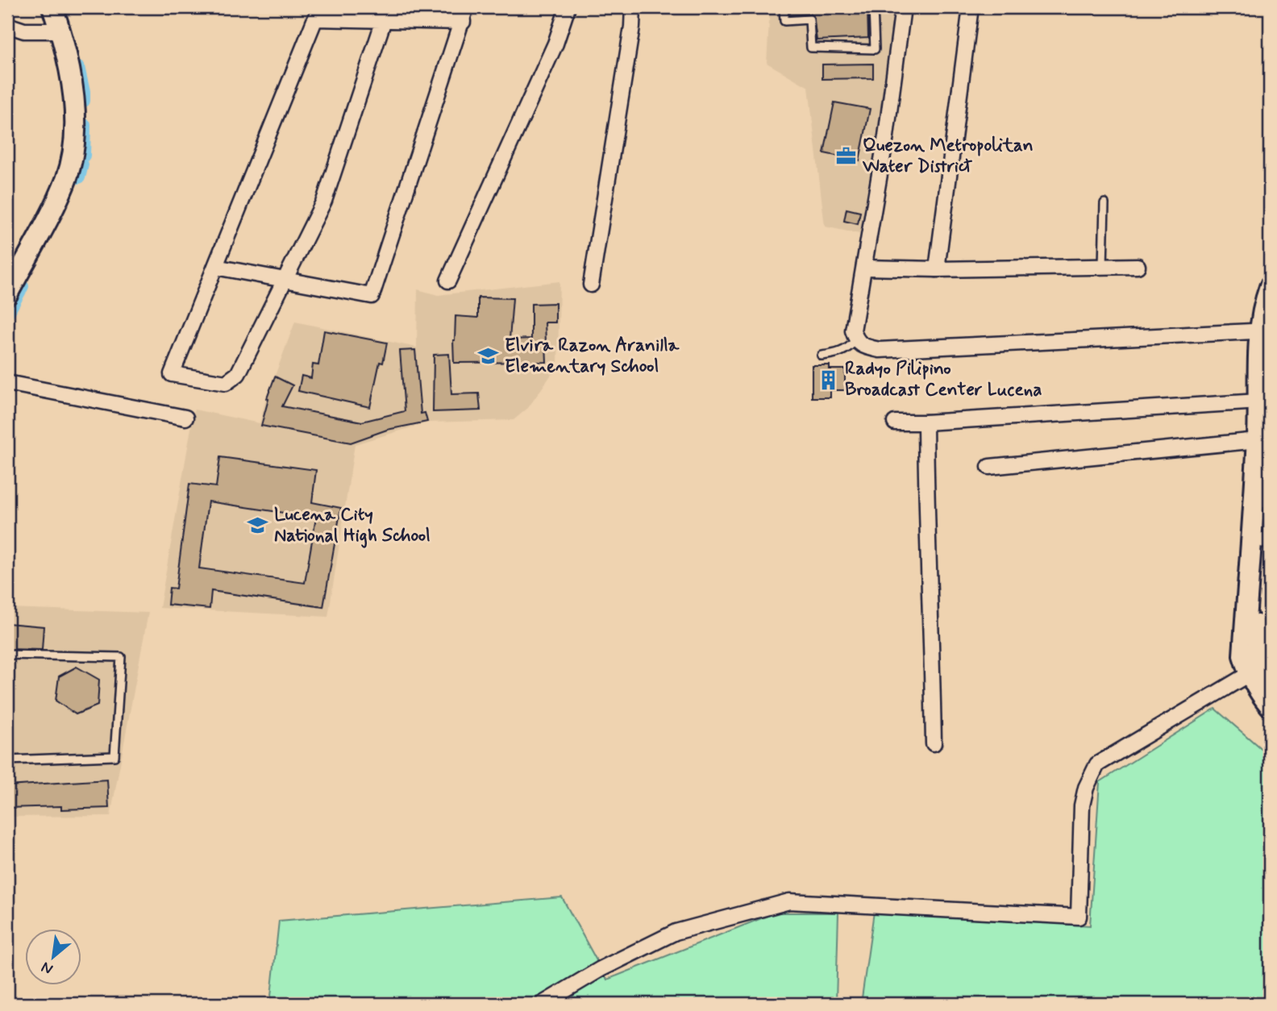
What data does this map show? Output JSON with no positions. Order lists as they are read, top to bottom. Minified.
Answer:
{"places":{"office":["Quezon Metropolitan Water District"],"school or university":["Elvira Razon Aranilla Elementary School","Lucena City National High School"],"building":["Radyo Pilipino Broadcast Center Lucena"]},"north":"bottom left"}
